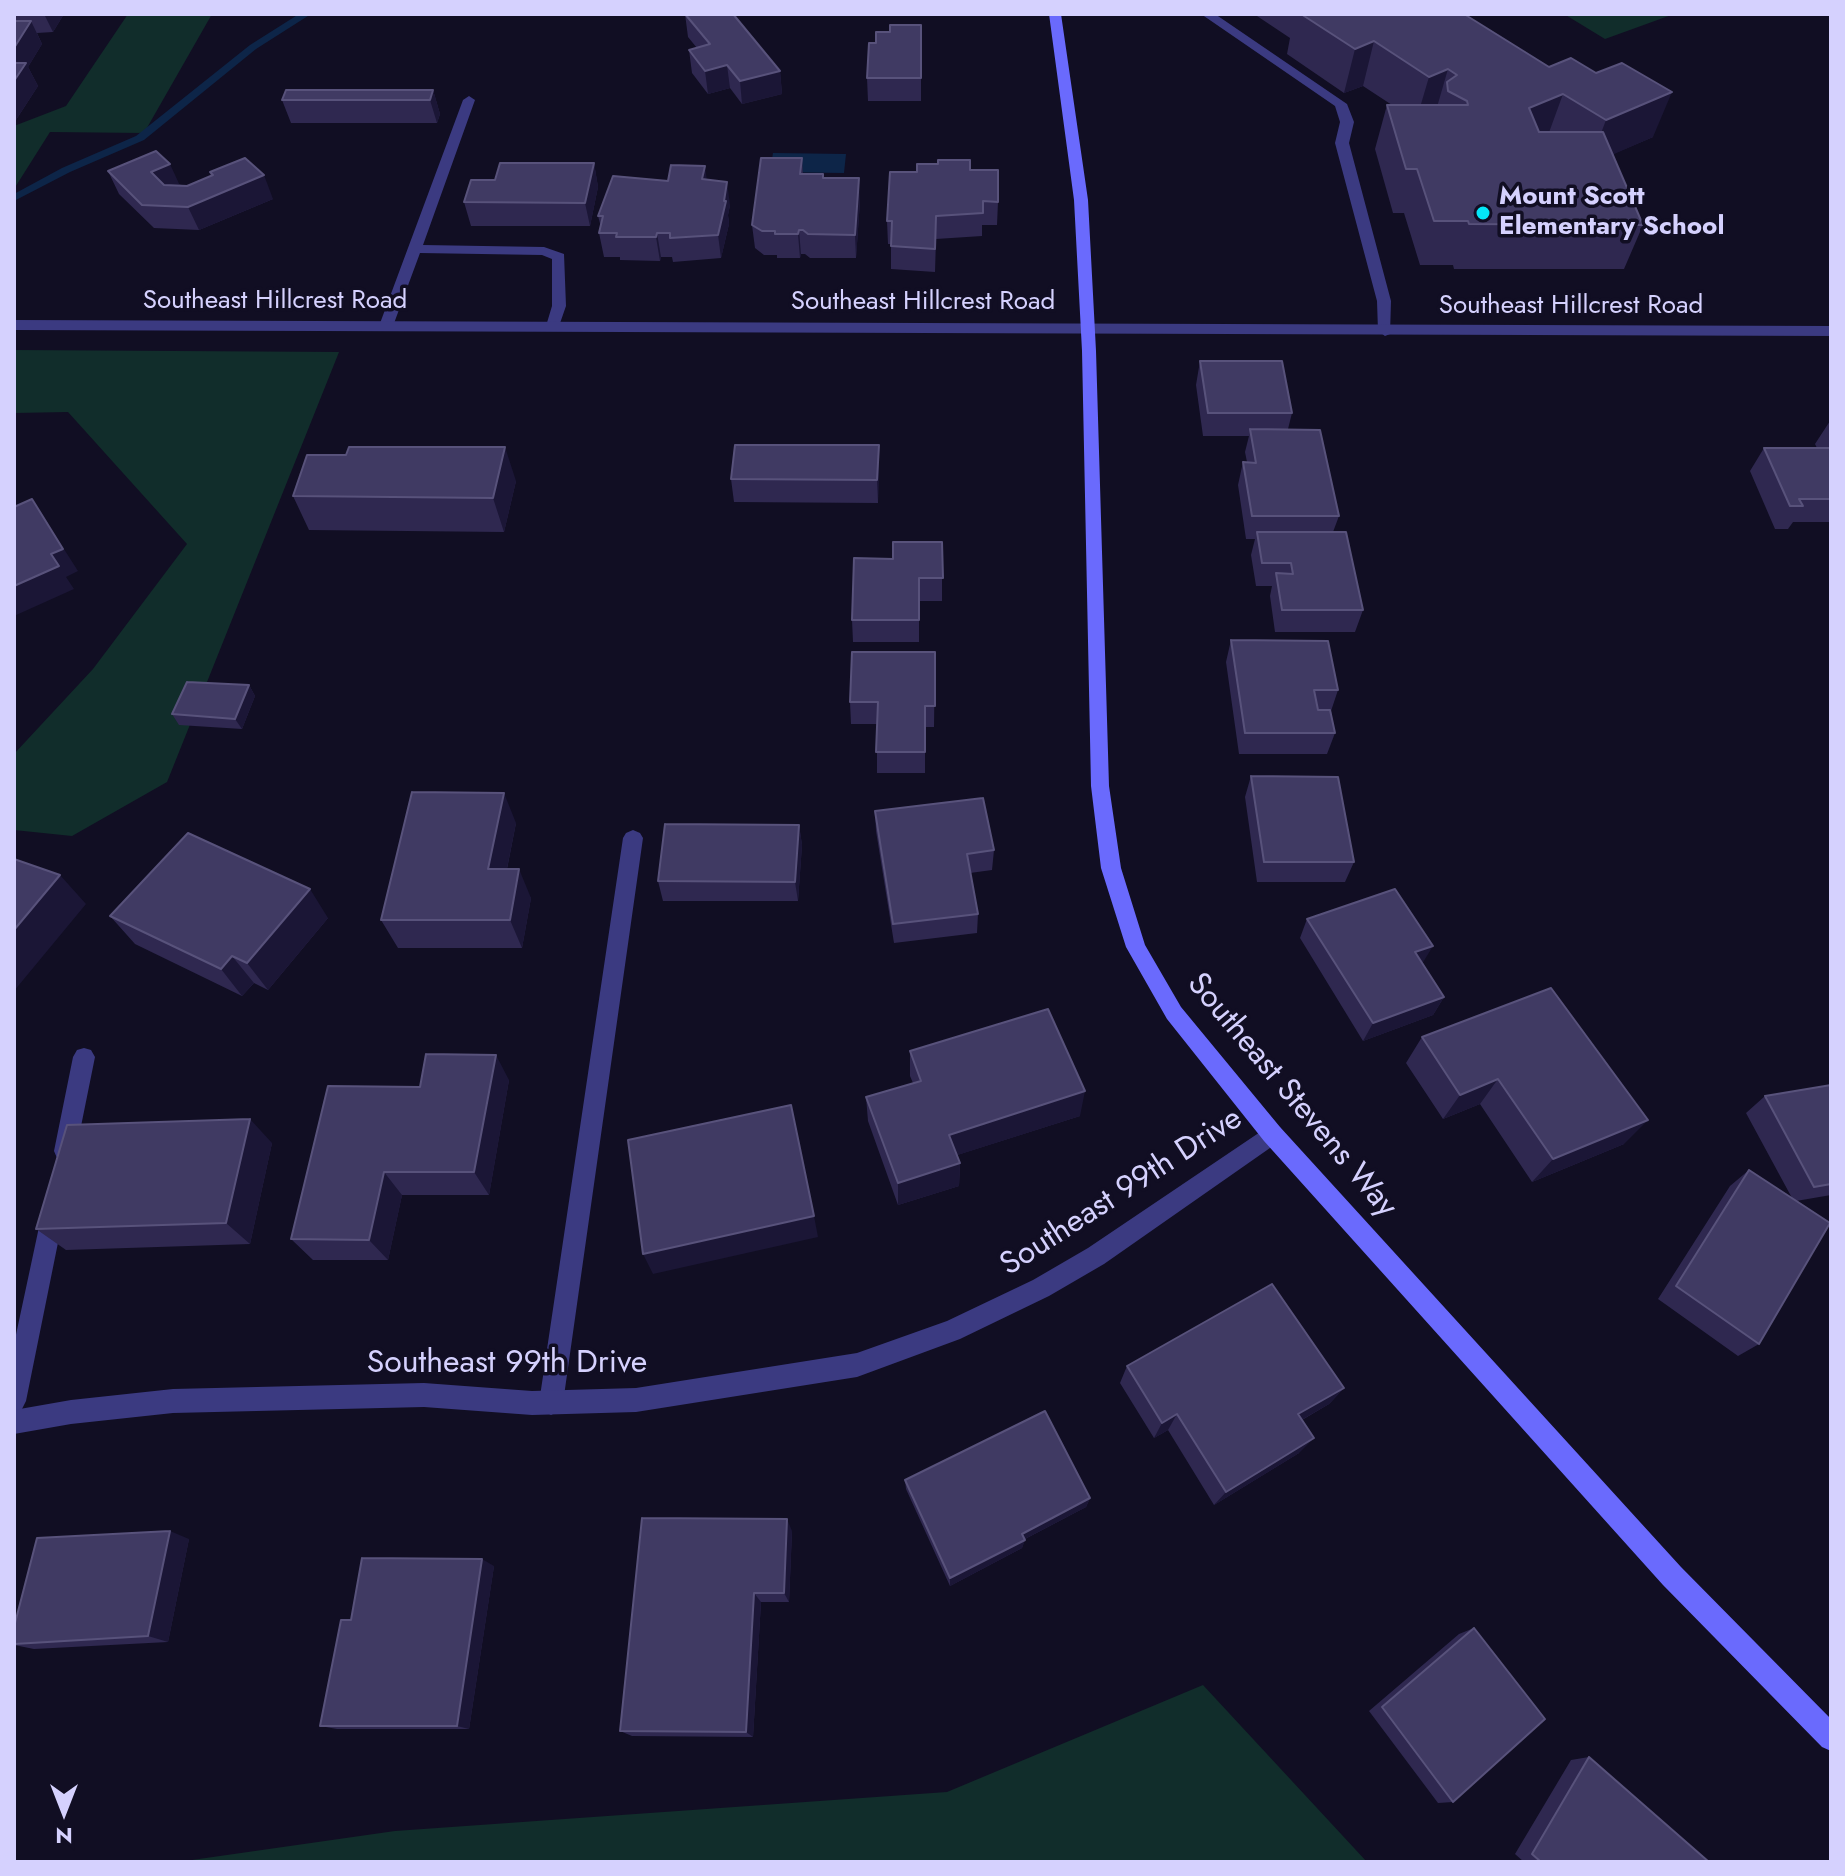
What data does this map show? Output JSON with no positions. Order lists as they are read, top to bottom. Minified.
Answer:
{"streets":{"street":["Southeast Hillcrest Road","Southeast Stevens Way","Southeast 99th Drive"]},"crossings":[["Southeast Hillcrest Road","Southeast Stevens Way"],["Southeast Stevens Way","Southeast 99th Drive"]],"places":["Mount Scott Elementary School"],"north":"bottom"}
